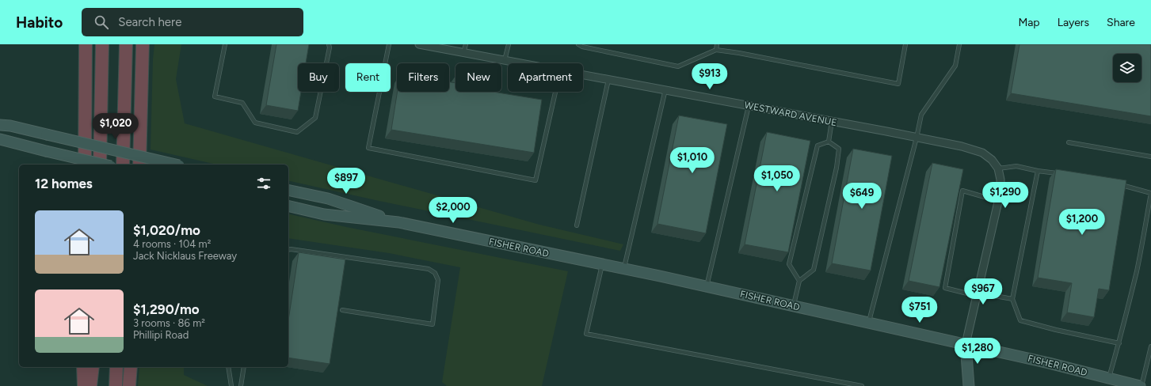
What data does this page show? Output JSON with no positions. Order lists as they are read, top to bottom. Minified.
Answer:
{"streets":{"main road":["FISHER ROAD"],"street":["WESTWARD AVENUE"]},"page":{"header":"Habito","search":"Search here","nav":["Map","Layers","Share"],"price":["$913","$1,020","$1,010","$1,050","$897","$1,290","$649","$2,000","$1,200","$967","$751","$1,280"],"chip":["Buy","Rent","Filters","New","Apartment"],"heading":"12 homes","list":[{"name":"$1,020/mo","note":"4 rooms · 104 m² · Jack Nicklaus Freeway"},{"name":"$1,290/mo","note":"3 rooms · 86 m² · Phillipi Road"}]}}
